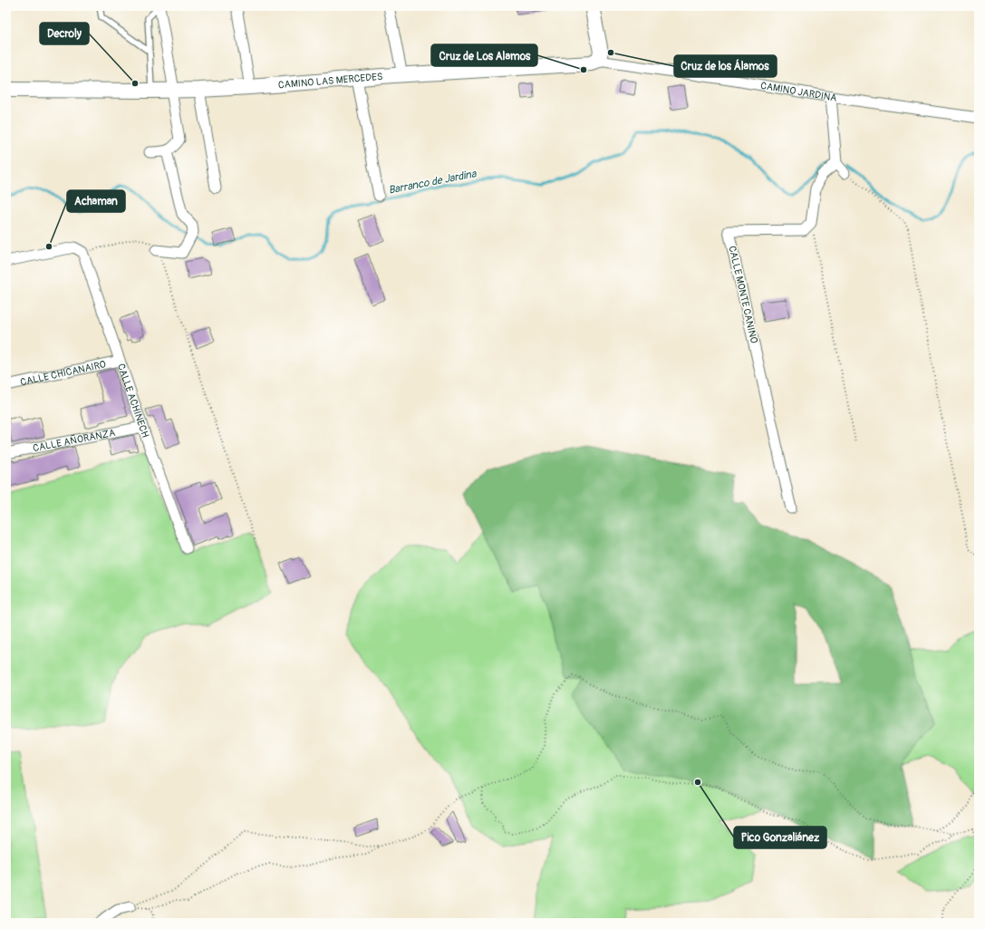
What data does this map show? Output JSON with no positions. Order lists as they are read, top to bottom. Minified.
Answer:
{"streets":{"main road":["CAMINO LAS MERCEDES"],"street":["CAMINO JARDINA","CALLE MONTE CANINO","CALLE CHICANAIRO","CALLE ACHINECH","CALLE AÑORANZA"]},"crossings":[["CAMINO LAS MERCEDES","CAMINO JARDINA"],["CALLE CHICANAIRO","CALLE ACHINECH"],["CALLE ACHINECH","CALLE AÑORANZA"]],"water":["Barranco de Jardina"],"places":["Cruz de los Álamos","Cruz de Los Alamos","Decroly","Achaman","Pico Gonzaliánez"]}
